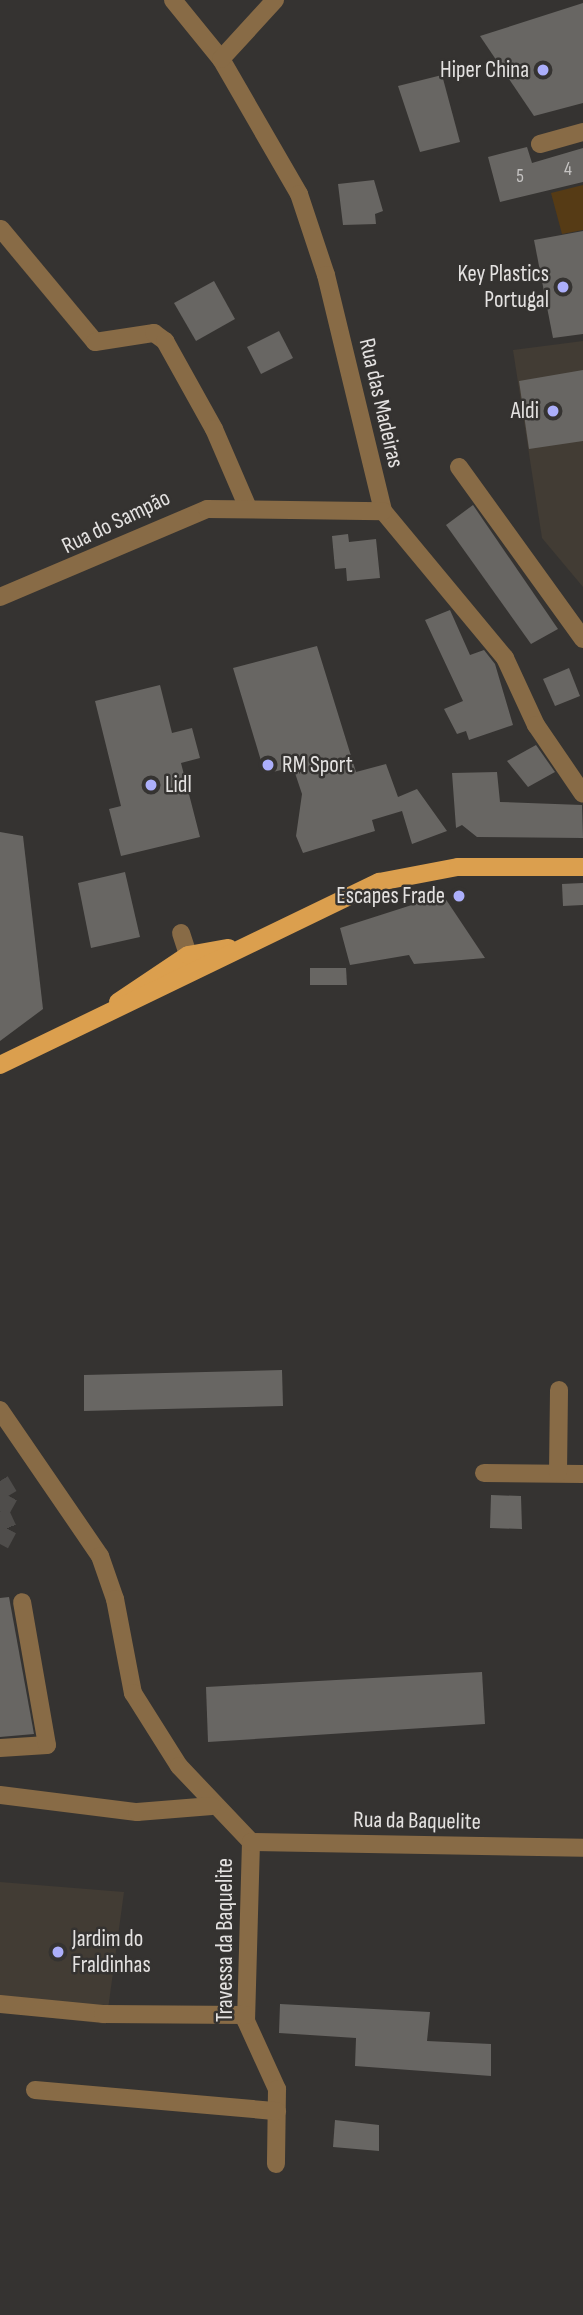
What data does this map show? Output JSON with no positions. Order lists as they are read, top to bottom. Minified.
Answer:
{"streets":{"street":["Rua das Madeiras","Rua do Sampão","Rua da Baquelite","Travessa da Baquelite"]},"crossings":[["Rua das Madeiras","Rua do Sampão"],["Rua da Baquelite","Travessa da Baquelite"]],"places":["Hiper China","Key Plastics Portugal","Aldi","RM Sport","Lidl","Escapes Frade","Jardim do Fraldinhas"],"house_numbers":["4","5"]}
